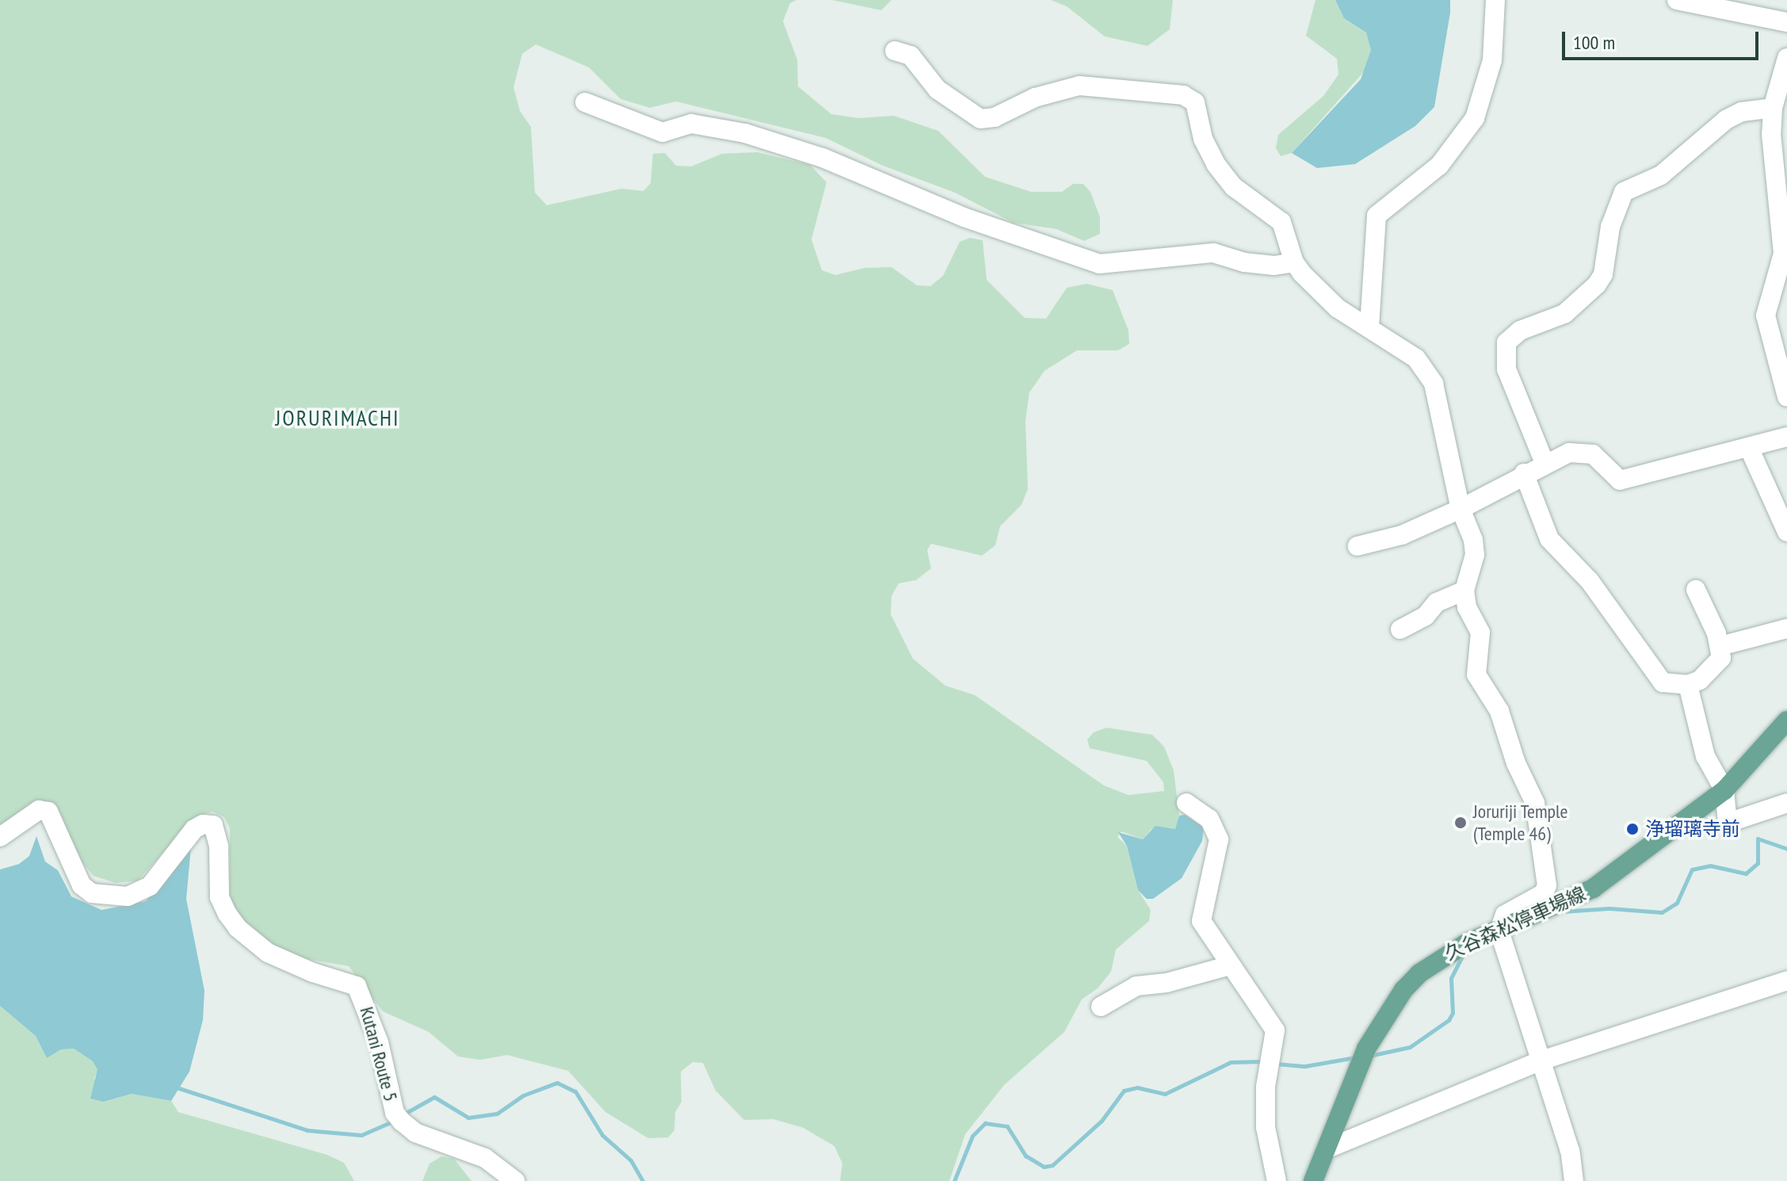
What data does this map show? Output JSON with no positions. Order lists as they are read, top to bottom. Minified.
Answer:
{"streets":{"main road":["久谷森松停車場線"],"street":["Kutani Route 5"]},"districts":["JORURIMACHI"],"places":["Joruriji Temple (Temple 46)","浄瑠璃寺前"],"scale_bar":"100 m"}
